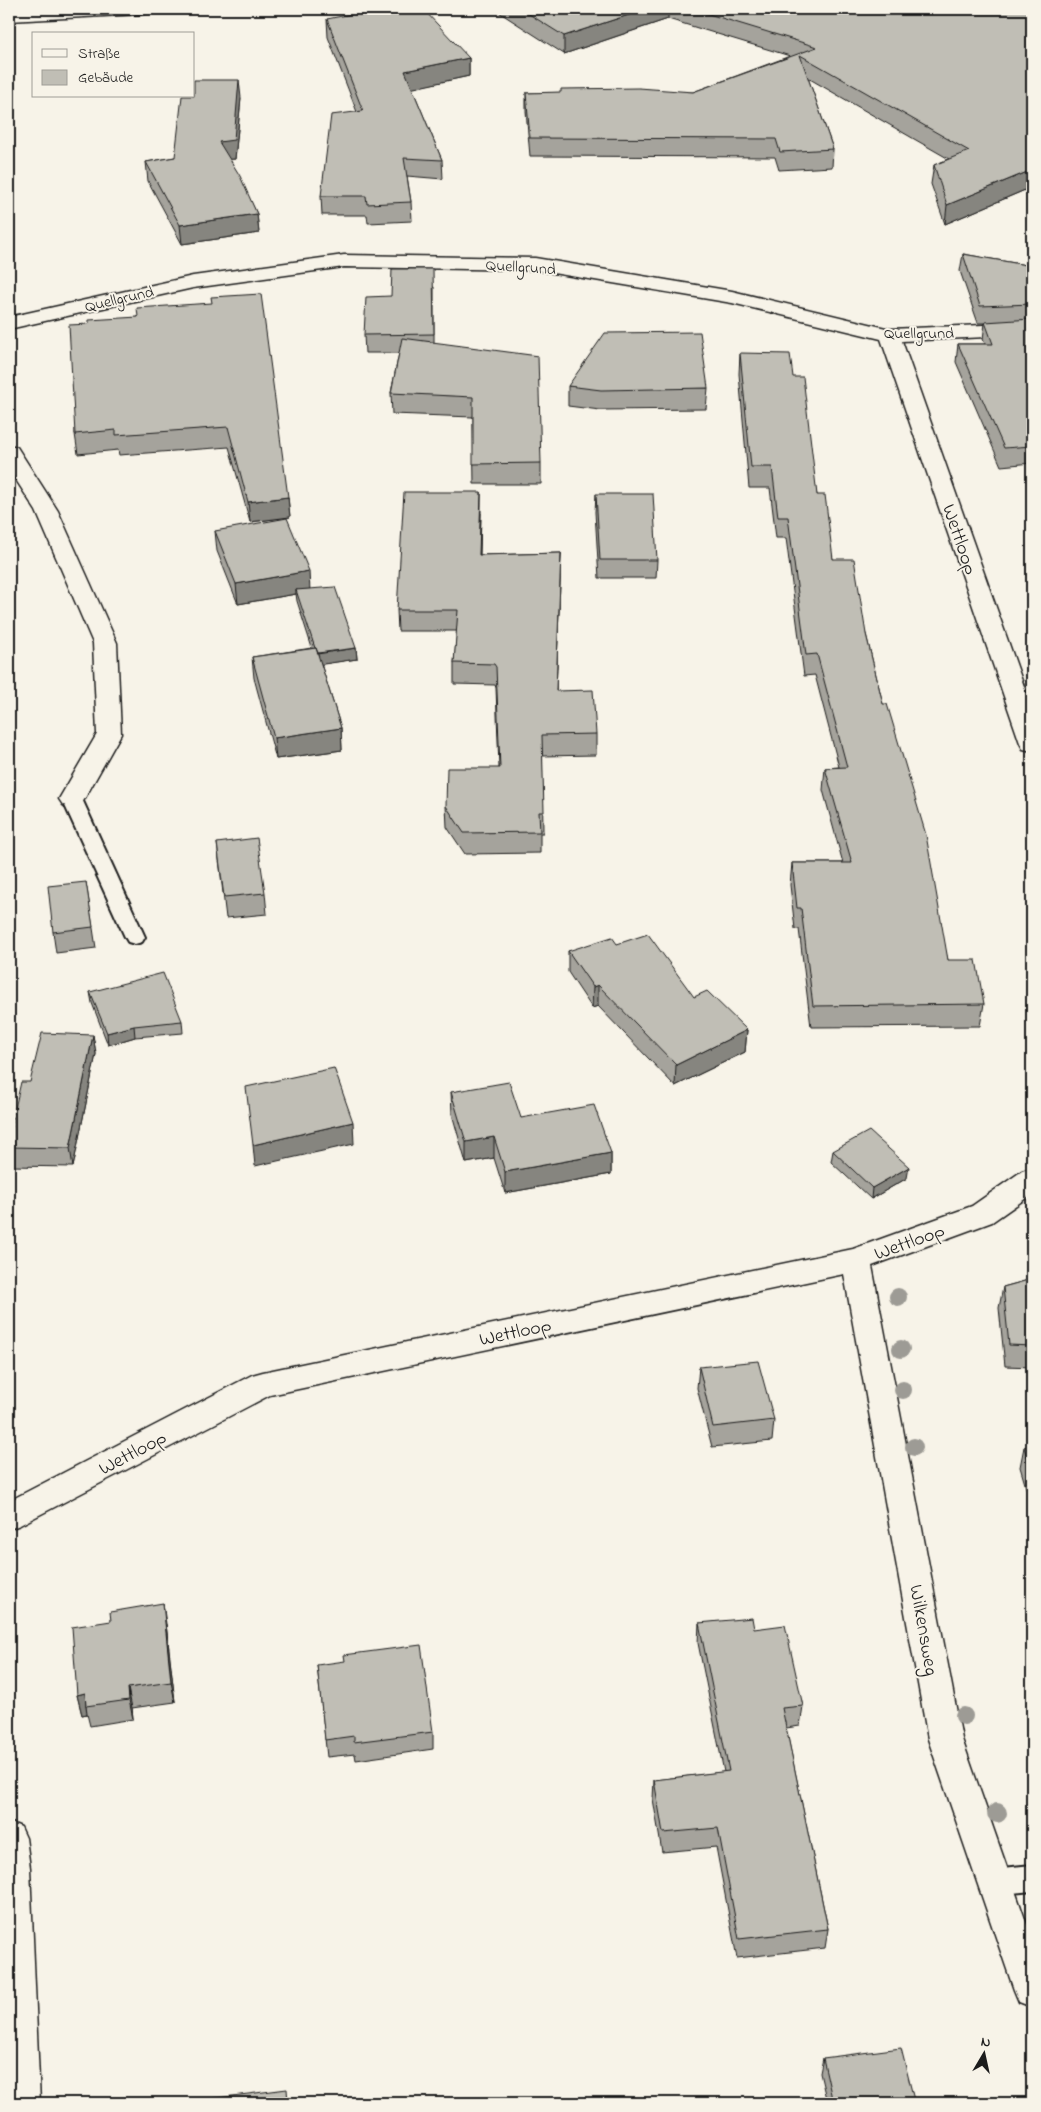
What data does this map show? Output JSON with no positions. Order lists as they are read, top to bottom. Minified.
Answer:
{"streets":{"street":["Quellgrund","Wettloop","Wilkensweg"]},"crossings":[["Quellgrund","Wettloop"],["Wettloop","Wilkensweg"]],"legend":["Straße","Gebäude"],"north":"top"}
